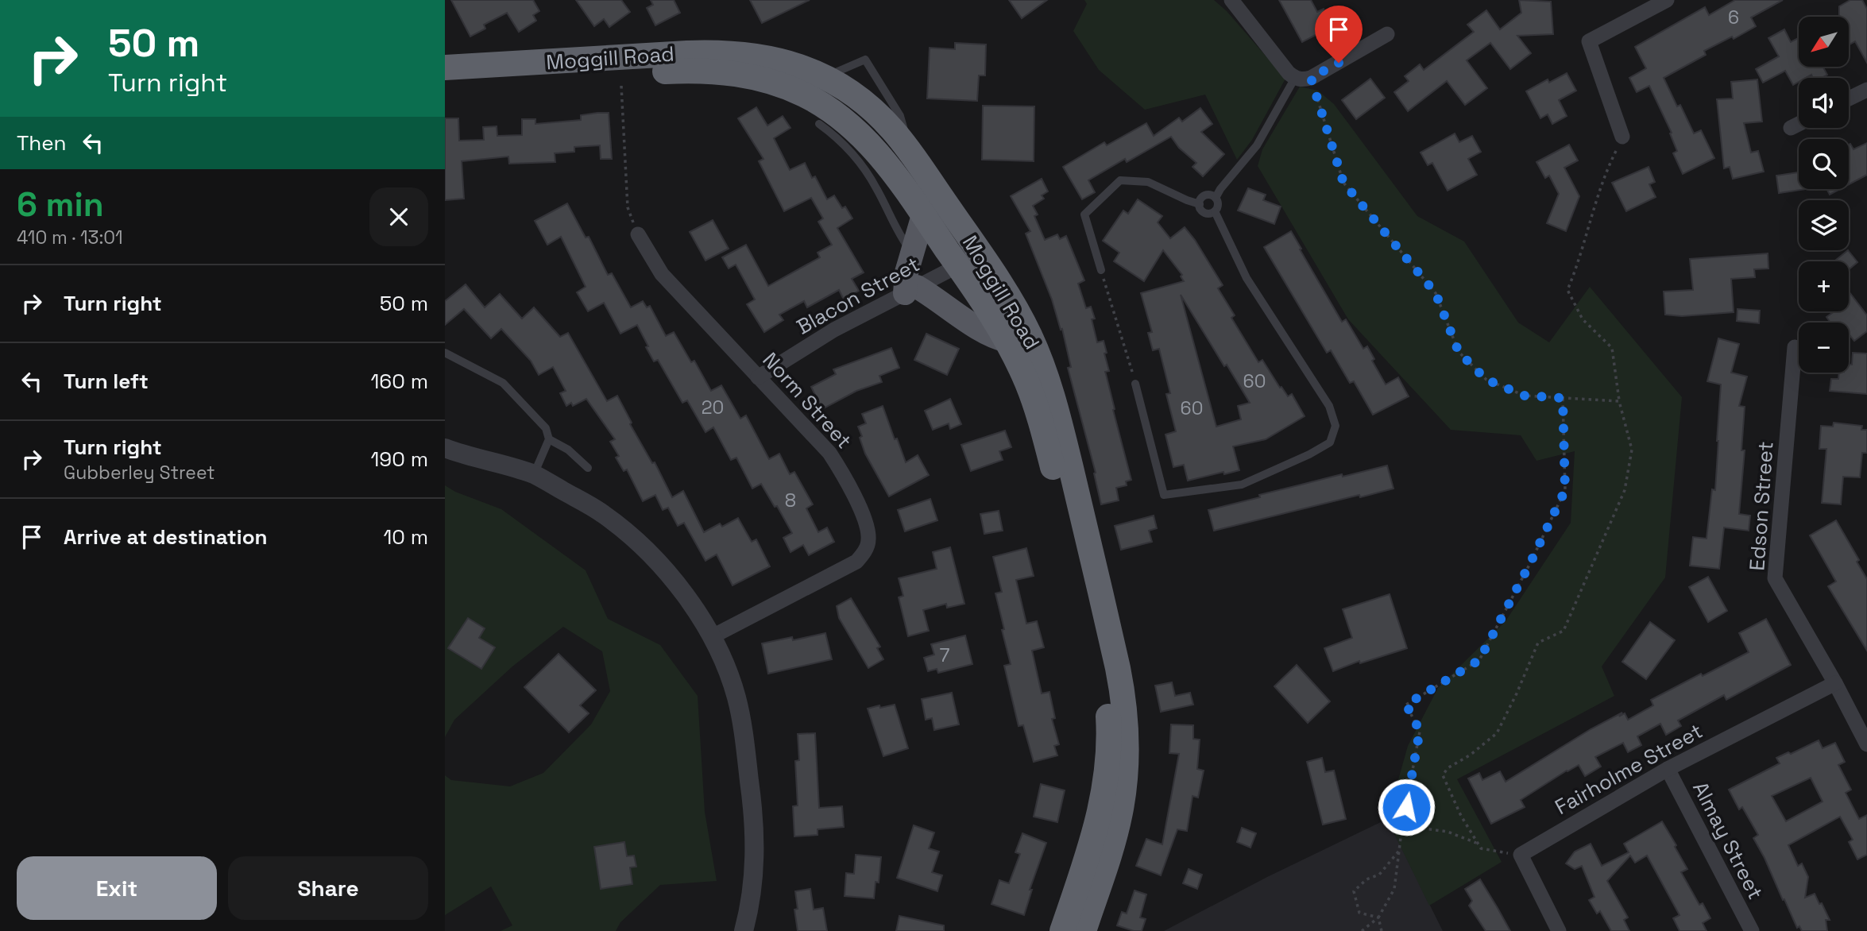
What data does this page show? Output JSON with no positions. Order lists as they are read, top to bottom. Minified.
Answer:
{"streets":{"highway":["Moggill Road"],"street":["Blacon Street","Norm Street","Edson Street","Fairholme Street","Almay Street"]},"crossings":[["Moggill Road","Blacon Street"],["Blacon Street","Norm Street"],["Edson Street","Fairholme Street"],["Fairholme Street","Almay Street"]],"house_numbers":["6","60","20","60","8","7"],"north":"bottom left","page":{"turn":["50 m","Turn right"],"map_buttons":["+","−"],"then":"Then","heading":["6 min","410 m · 13:01"],"list":[{"name":"Turn right","value":"50 m"},{"name":"Turn left","value":"160 m"},{"name":"Turn right","note":"Gubberley Street","value":"190 m"},{"name":"Arrive at destination","value":"10 m"}],"buttons":["Exit","Share"]}}
